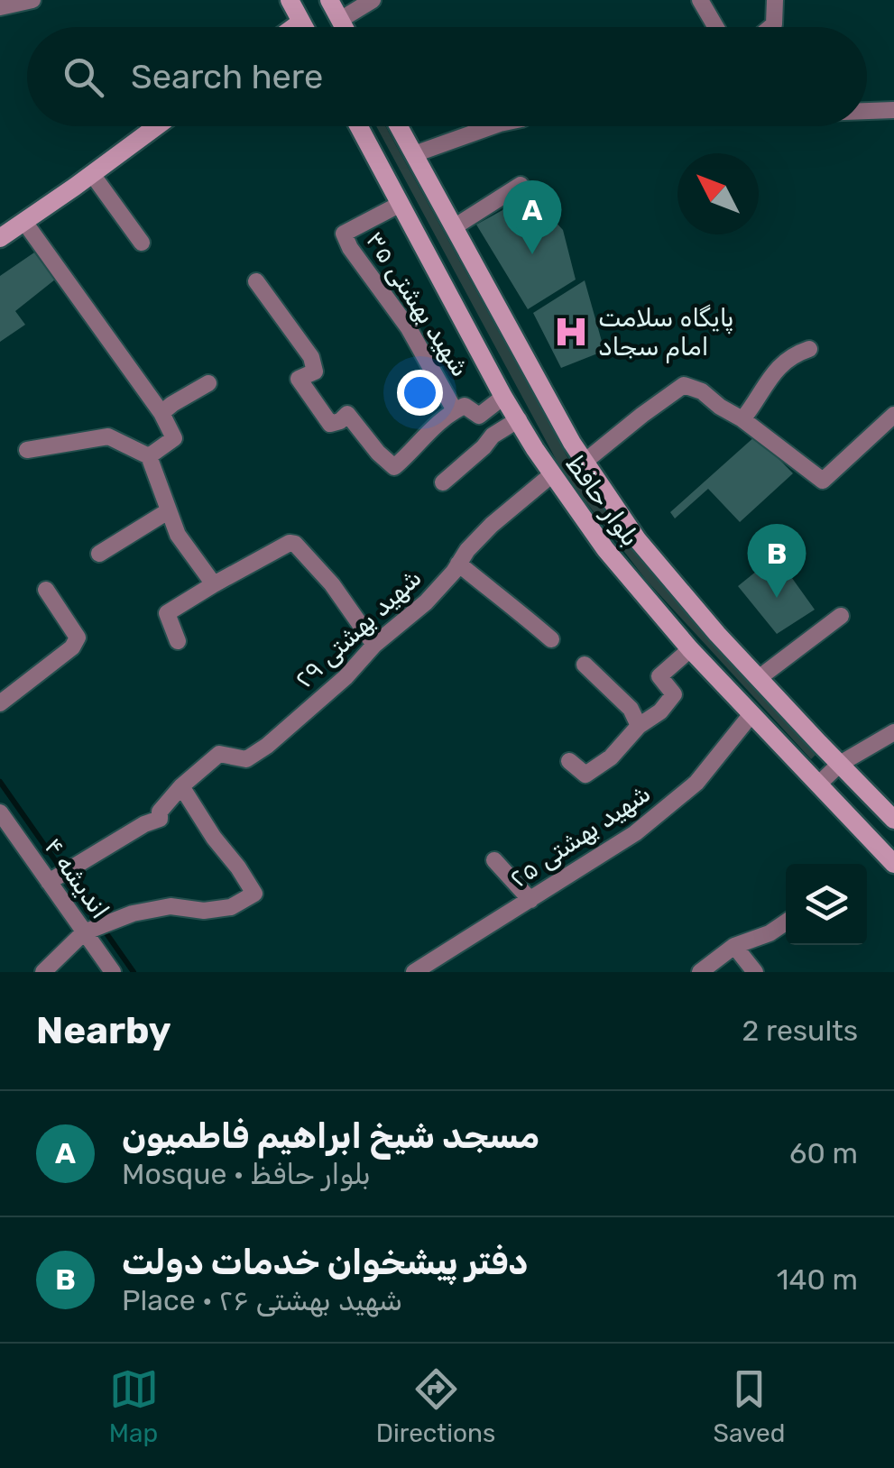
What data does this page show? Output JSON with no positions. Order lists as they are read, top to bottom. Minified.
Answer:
{"streets":{"main road":["بلوار حافظ"],"street":["شهید بهشتی ۳۵","شهید بهشتی ۲۹","شهید بهشتی ۲۵","اندیشه ۴"]},"crossings":[["شهید بهشتی ۳۵","بلوار حافظ"],["بلوار حافظ","شهید بهشتی ۲۹"],["بلوار حافظ","شهید بهشتی ۲۵"]],"places":{"hospital":["پایگاه سلامت امام سجاد"]},"north":"top left","page":{"search":"Search here","pins":["A","B"],"heading":["Nearby","2 results"],"list":[{"mark":"A","name":"مسجد شیخ ابراهیم فاطمیون","note":"Mosque · بلوار حافظ","value":"60 m"},{"mark":"B","name":"دفتر پیشخوان خدمات دولت","note":"Place · شهید بهشتی ۲۶","value":"140 m"}],"nav":["Map","Directions","Saved"]}}
